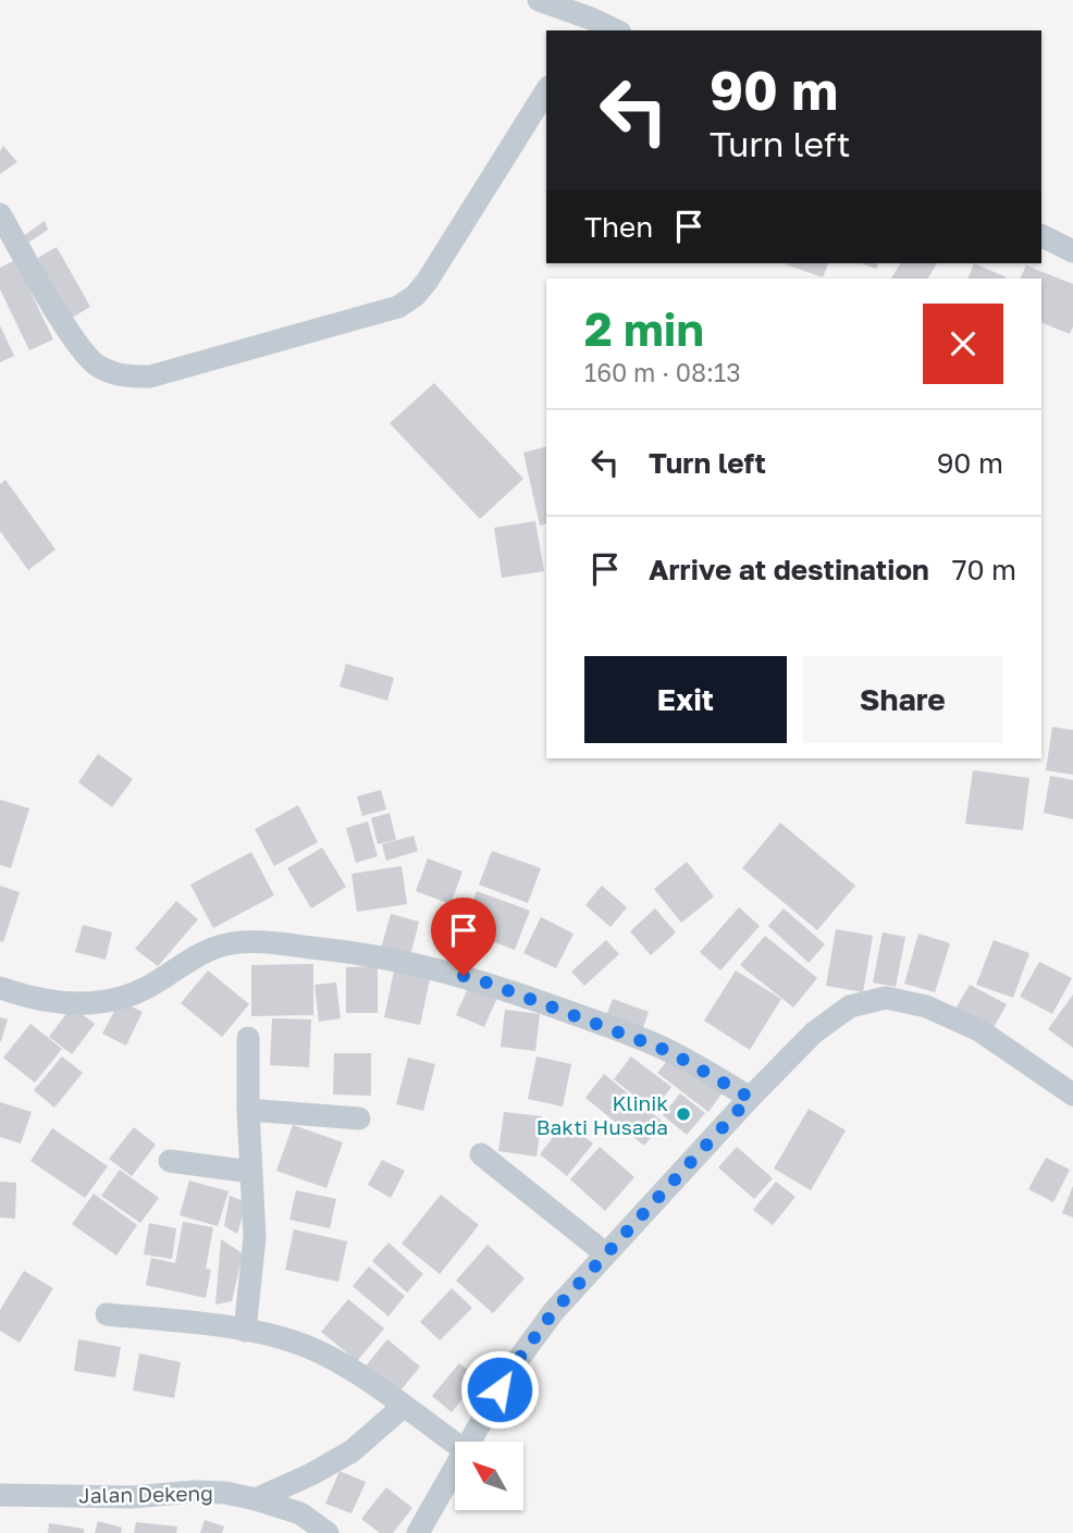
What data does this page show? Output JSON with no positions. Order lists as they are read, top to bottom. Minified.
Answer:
{"streets":{"street":["Jalan Dekeng"]},"places":["Klinik Bakti Husada"],"north":"top left","page":{"turn":["90 m","Turn left"],"then":"Then","heading":["2 min","160 m · 08:13"],"list":[{"name":"Turn left","value":"90 m"},{"name":"Arrive at destination","value":"70 m"}],"buttons":["Exit","Share"]}}
